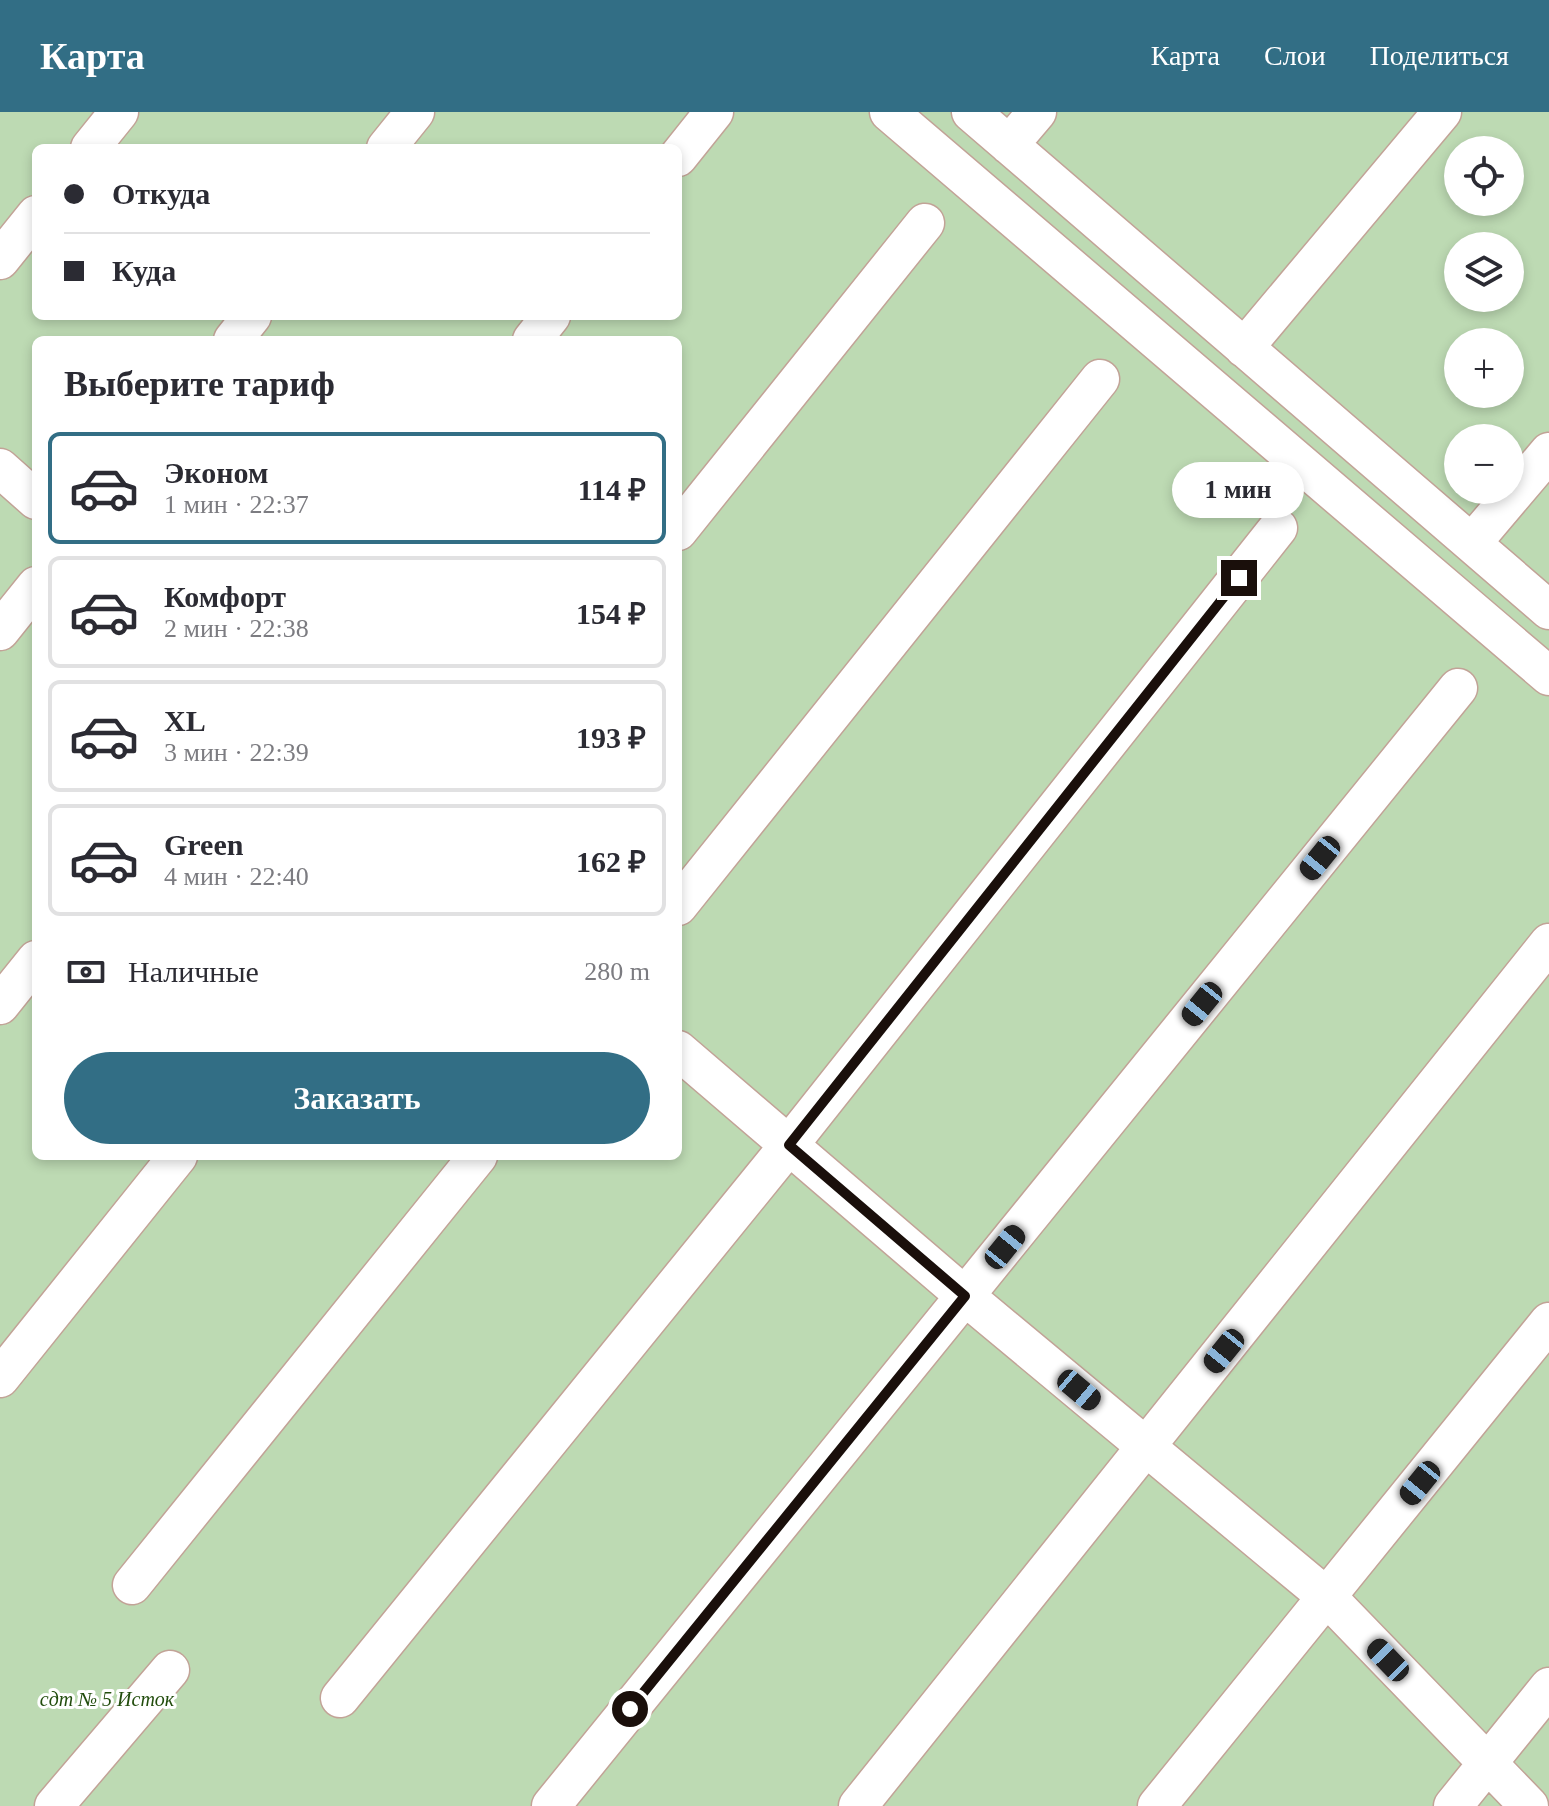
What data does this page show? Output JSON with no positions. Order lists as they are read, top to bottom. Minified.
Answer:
{"parks":["сдт № 5 Исток"],"page":{"header":"Карта","nav":["Карта","Слои","Поделиться"],"map_buttons":["+","−"],"banner":["Откуда","Куда"],"heading":"Выберите тариф","list":[{"name":"Эконом","note":"1 мин · 22:37","value":"114 ₽"},{"name":"Комфорт","note":"2 мин · 22:38","value":"154 ₽"},{"name":"XL","note":"3 мин · 22:39","value":"193 ₽"},{"name":"Green","note":"4 мин · 22:40","value":"162 ₽"}],"bubble":"1 мин","pay":["Наличные","280 m"],"buttons":"Заказать"}}
